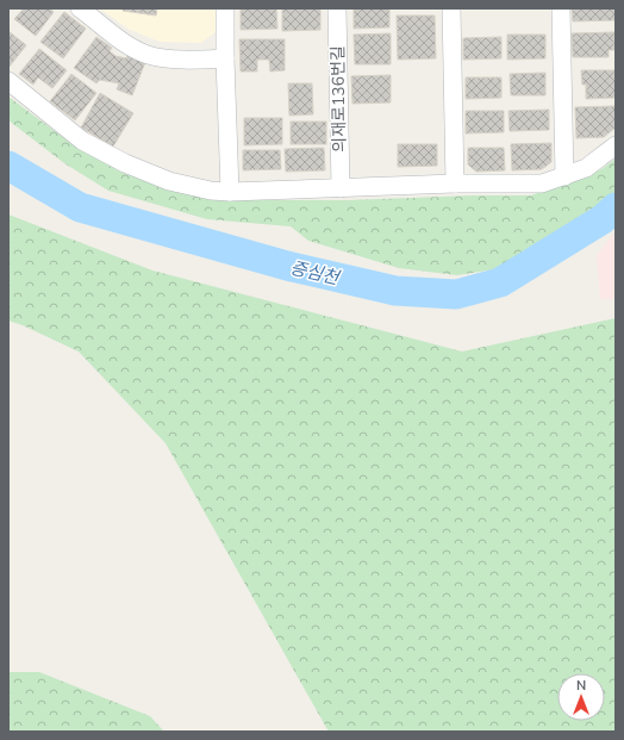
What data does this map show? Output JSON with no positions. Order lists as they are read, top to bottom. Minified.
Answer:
{"streets":{"street":["의재로136번길"]},"water":["증심천"],"north":"top"}
